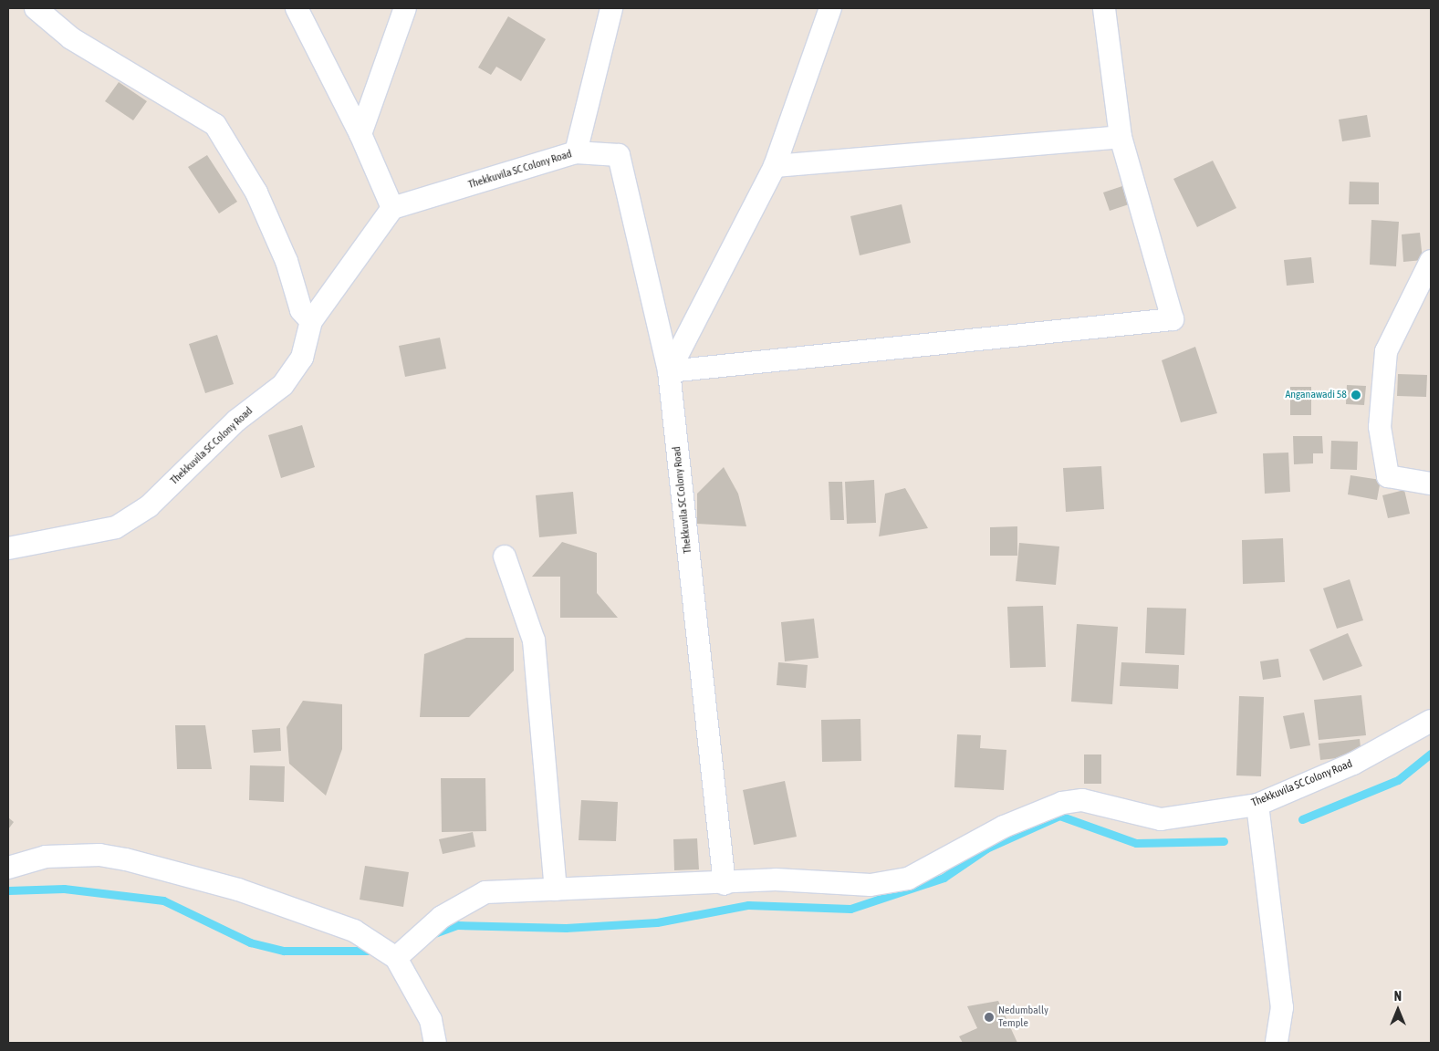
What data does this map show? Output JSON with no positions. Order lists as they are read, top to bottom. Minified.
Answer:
{"streets":{"street":["Thekkuvila SC Colony Road"]},"places":["Anganawadi 58","Nedumbally Temple"],"north":"top"}
